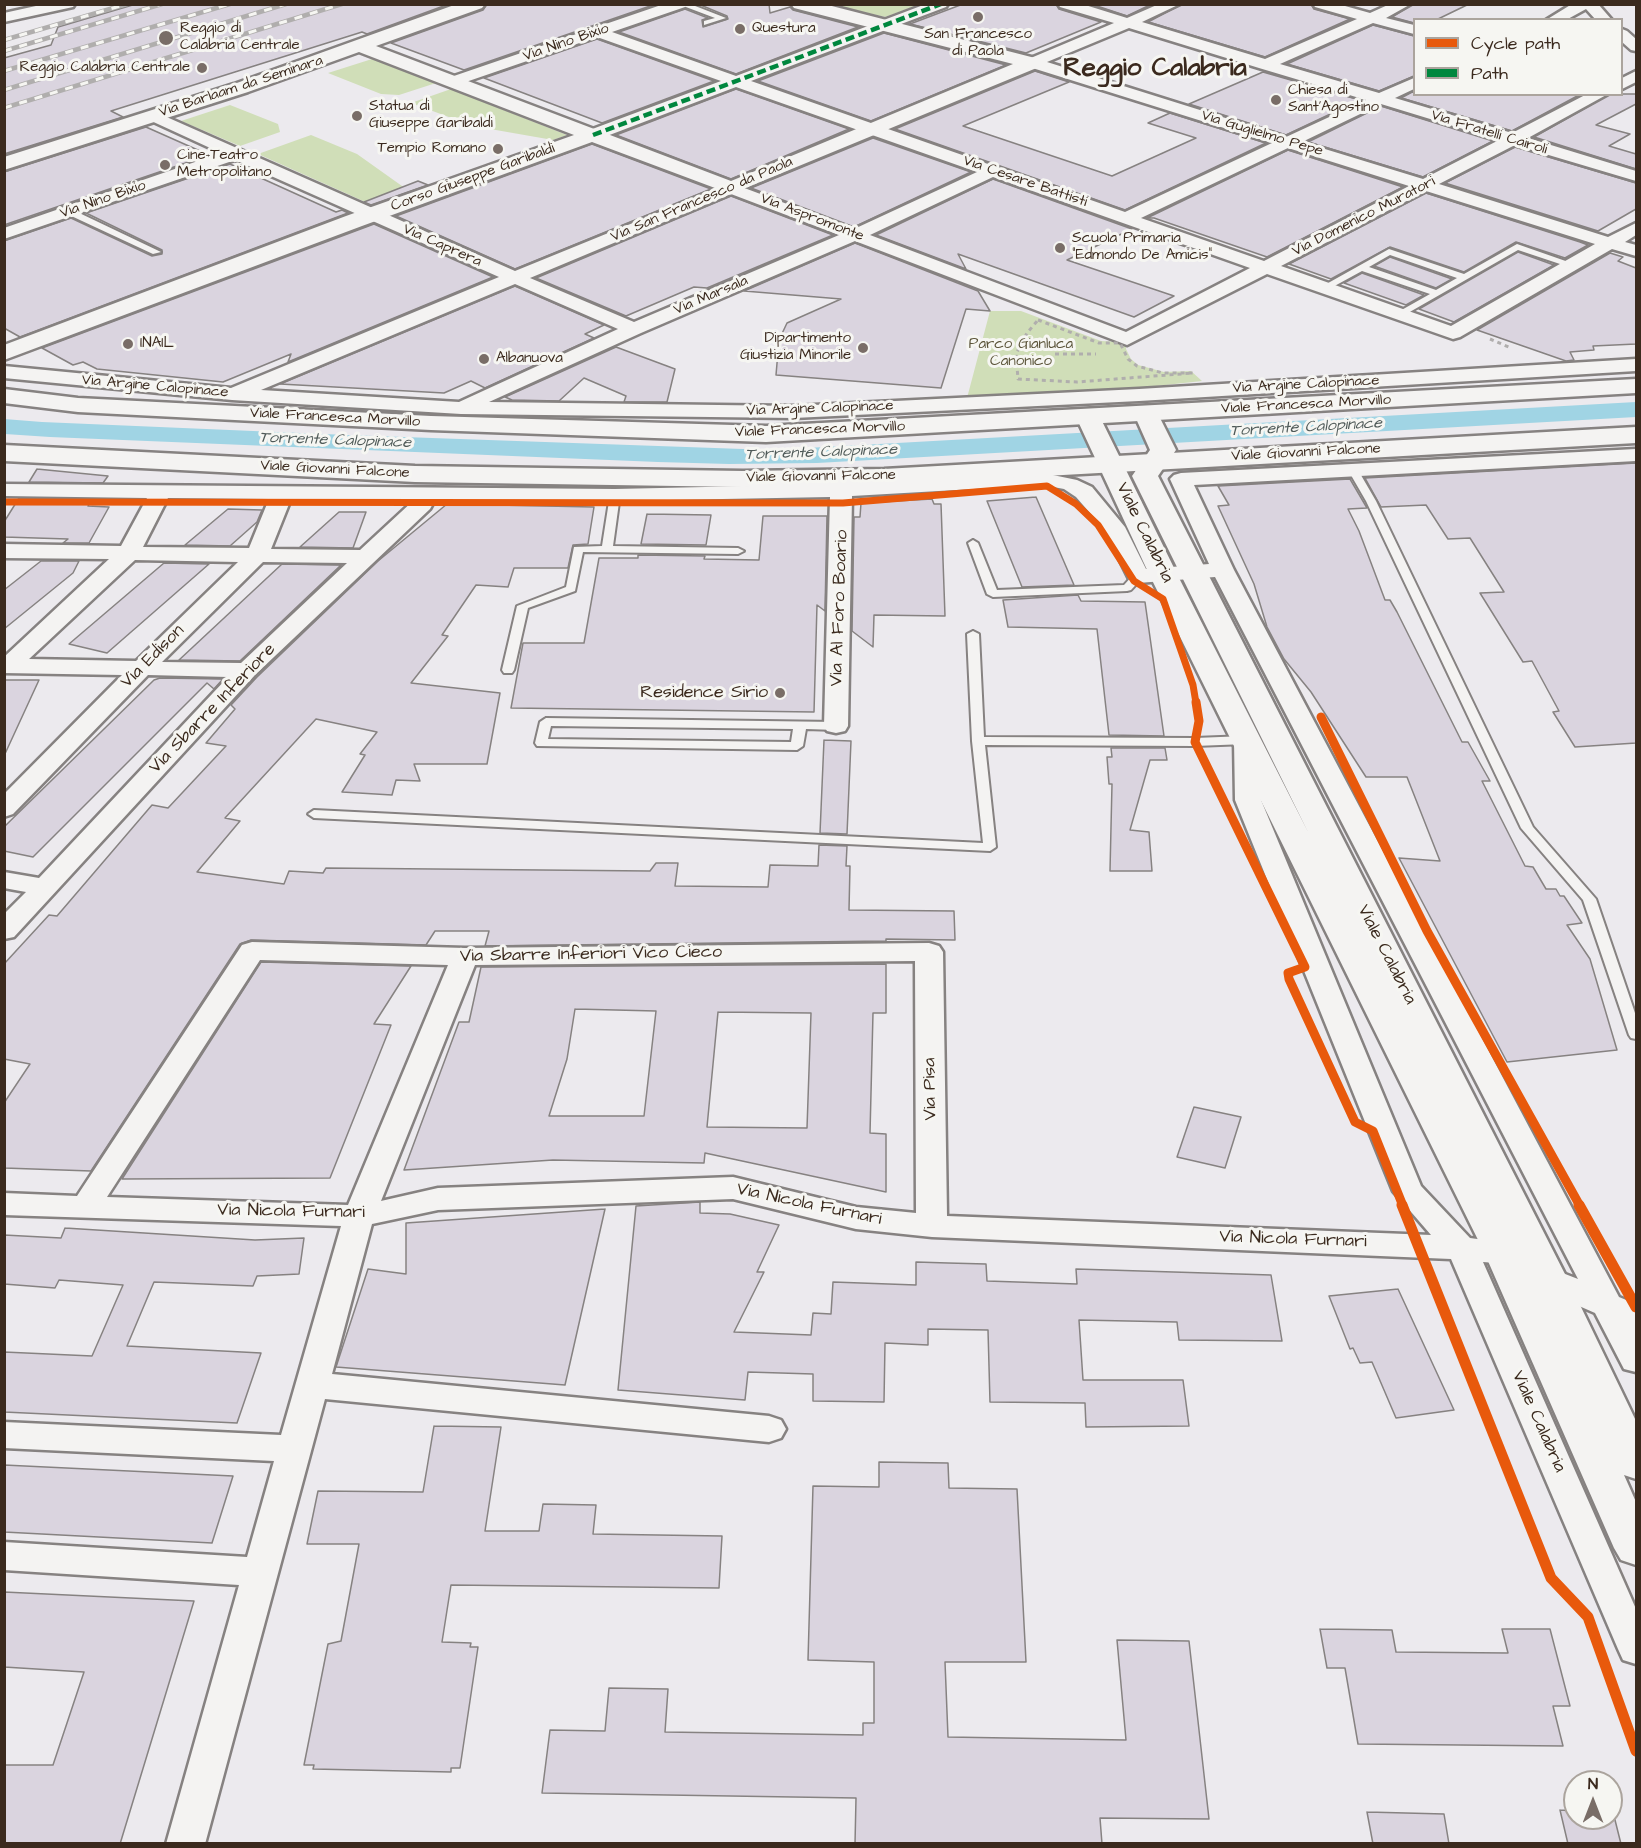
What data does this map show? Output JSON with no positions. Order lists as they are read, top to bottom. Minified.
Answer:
{"streets":{"main road":["Via Barlaam da Seminara","Via Guglielmo Pepe","Corso Giuseppe Garibaldi","Via San Francesco da Paola","Via Aspromonte","Viale Francesca Morvillo","Viale Giovanni Falcone","Viale Calabria"],"street":["Via Nino Bixio","Via Fratelli Cairoli","Via Cesare Battisti","Via Domenico Muratori","Via Caprera","Via Marsala","Via Argine Calopinace","Via Al Foro Boario","Via Edison","Via Sbarre Inferiore","Via Sbarre Inferiori Vico Cieco","Via Pisa","Via Nicola Furnari"]},"crossings":[["Via Nino Bixio","Via Cesare Battisti"],["Via Nino Bixio","Via Aspromonte"],["Via Nino Bixio","Via Caprera"],["Via Barlaam da Seminara","Via Aspromonte"],["Via Barlaam da Seminara","Via Caprera"],["Via Fratelli Cairoli","Via San Francesco da Paola"],["Via Fratelli Cairoli","Via Domenico Muratori"],["Via Guglielmo Pepe","Corso Giuseppe Garibaldi"],["Via Guglielmo Pepe","Via San Francesco da Paola"],["Via Guglielmo Pepe","Via Domenico Muratori"],["Corso Giuseppe Garibaldi","Via Cesare Battisti"],["Corso Giuseppe Garibaldi","Via Aspromonte"],["Corso Giuseppe Garibaldi","Via Caprera"],["Corso Giuseppe Garibaldi","Via Argine Calopinace"],["Via Cesare Battisti","Via San Francesco da Paola"],["Via Cesare Battisti","Via Domenico Muratori"],["Via Cesare Battisti","Via Marsala"],["Via San Francesco da Paola","Via Aspromonte"],["Via San Francesco da Paola","Via Caprera"],["Via San Francesco da Paola","Via Argine Calopinace"],["Via San Francesco da Paola","Viale Francesca Morvillo"],["Via Domenico Muratori","Via Aspromonte"],["Via Aspromonte","Via Marsala"],["Via Caprera","Via Marsala"],["Via Marsala","Via Argine Calopinace"],["Via Marsala","Viale Francesca Morvillo"],["Via Argine Calopinace","Viale Francesca Morvillo"],["Via Argine Calopinace","Viale Giovanni Falcone"],["Via Argine Calopinace","Viale Calabria"],["Viale Francesca Morvillo","Viale Giovanni Falcone"],["Viale Francesca Morvillo","Viale Calabria"],["Viale Giovanni Falcone","Viale Calabria"],["Viale Calabria","Via Nicola Furnari"],["Via Sbarre Inferiori Vico Cieco","Via Pisa"],["Via Sbarre Inferiori Vico Cieco","Via Nicola Furnari"],["Via Pisa","Via Nicola Furnari"]],"districts":["Reggio Calabria"],"water":["Torrente Calopinace"],"parks":["Parco Gianluca Canonico"],"places":["San Francesco di Paola","Questura","Reggio di Calabria Centrale","Reggio Calabria Centrale","Chiesa di Sant'Agostino","Statua di Giuseppe Garibaldi","Tempio Romano","Cine-Teatro Metropolitano","Scuola Primaria \"Edmondo De Amicis\"","INAIL","Dipartimento Giustizia Minorile","Albanuova","Residence Sirio"],"legend":["Cycle path","Path"],"north":"top"}
